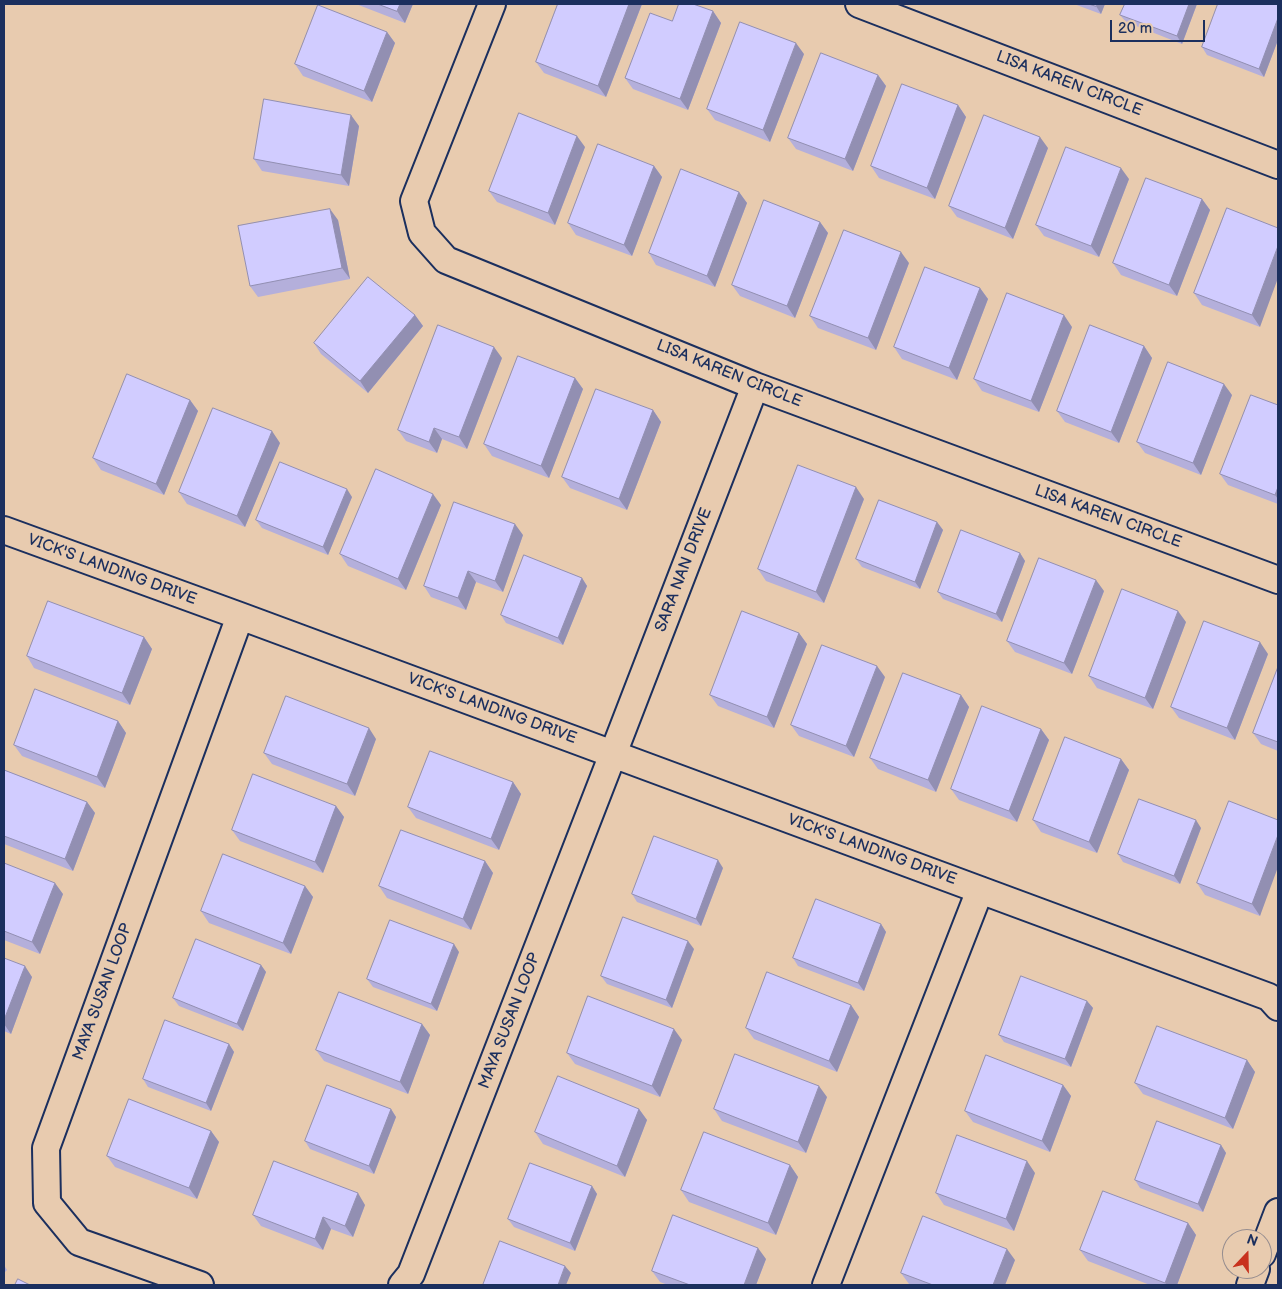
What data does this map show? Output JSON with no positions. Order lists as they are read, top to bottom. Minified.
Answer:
{"streets":{"street":["LISA KAREN CIRCLE","VICK'S LANDING DRIVE","SARA NAN DRIVE","MAYA SUSAN LOOP"]},"crossings":[["LISA KAREN CIRCLE","SARA NAN DRIVE"],["VICK'S LANDING DRIVE","SARA NAN DRIVE"],["VICK'S LANDING DRIVE","MAYA SUSAN LOOP"],["SARA NAN DRIVE","MAYA SUSAN LOOP"]],"scale_bar":"20 m","north":"top"}
